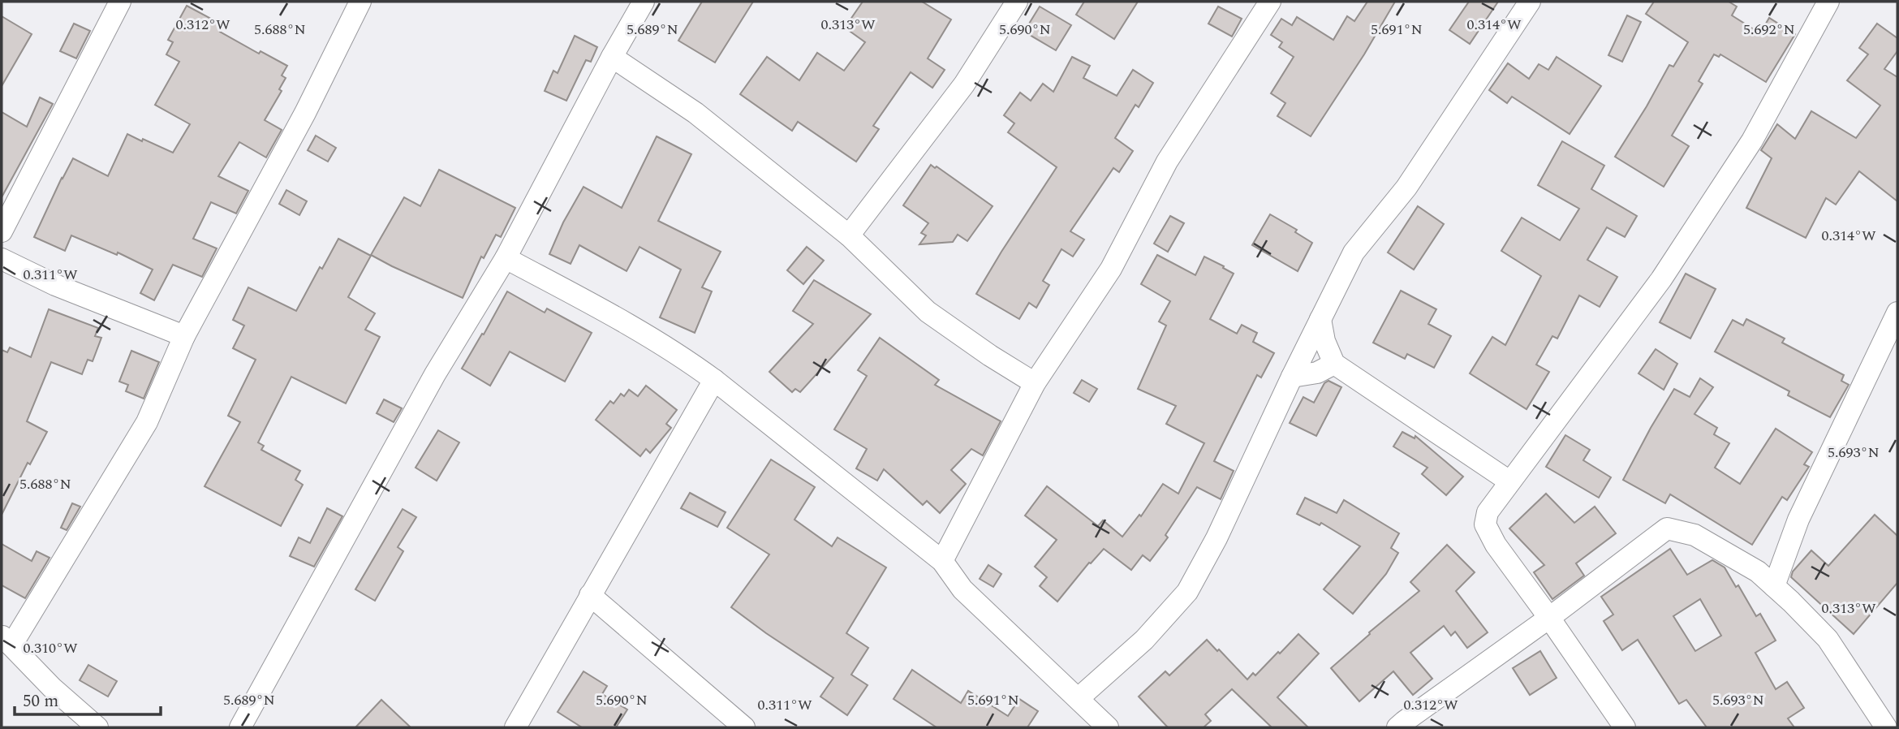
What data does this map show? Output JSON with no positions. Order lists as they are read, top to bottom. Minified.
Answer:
{"scale_bar":"50 m","coordinates":["0.312°W","0.313°W","0.314°W","5.688°N","5.689°N","5.690°N","5.691°N","5.692°N","0.311°W","5.693°N","0.310°W"]}
